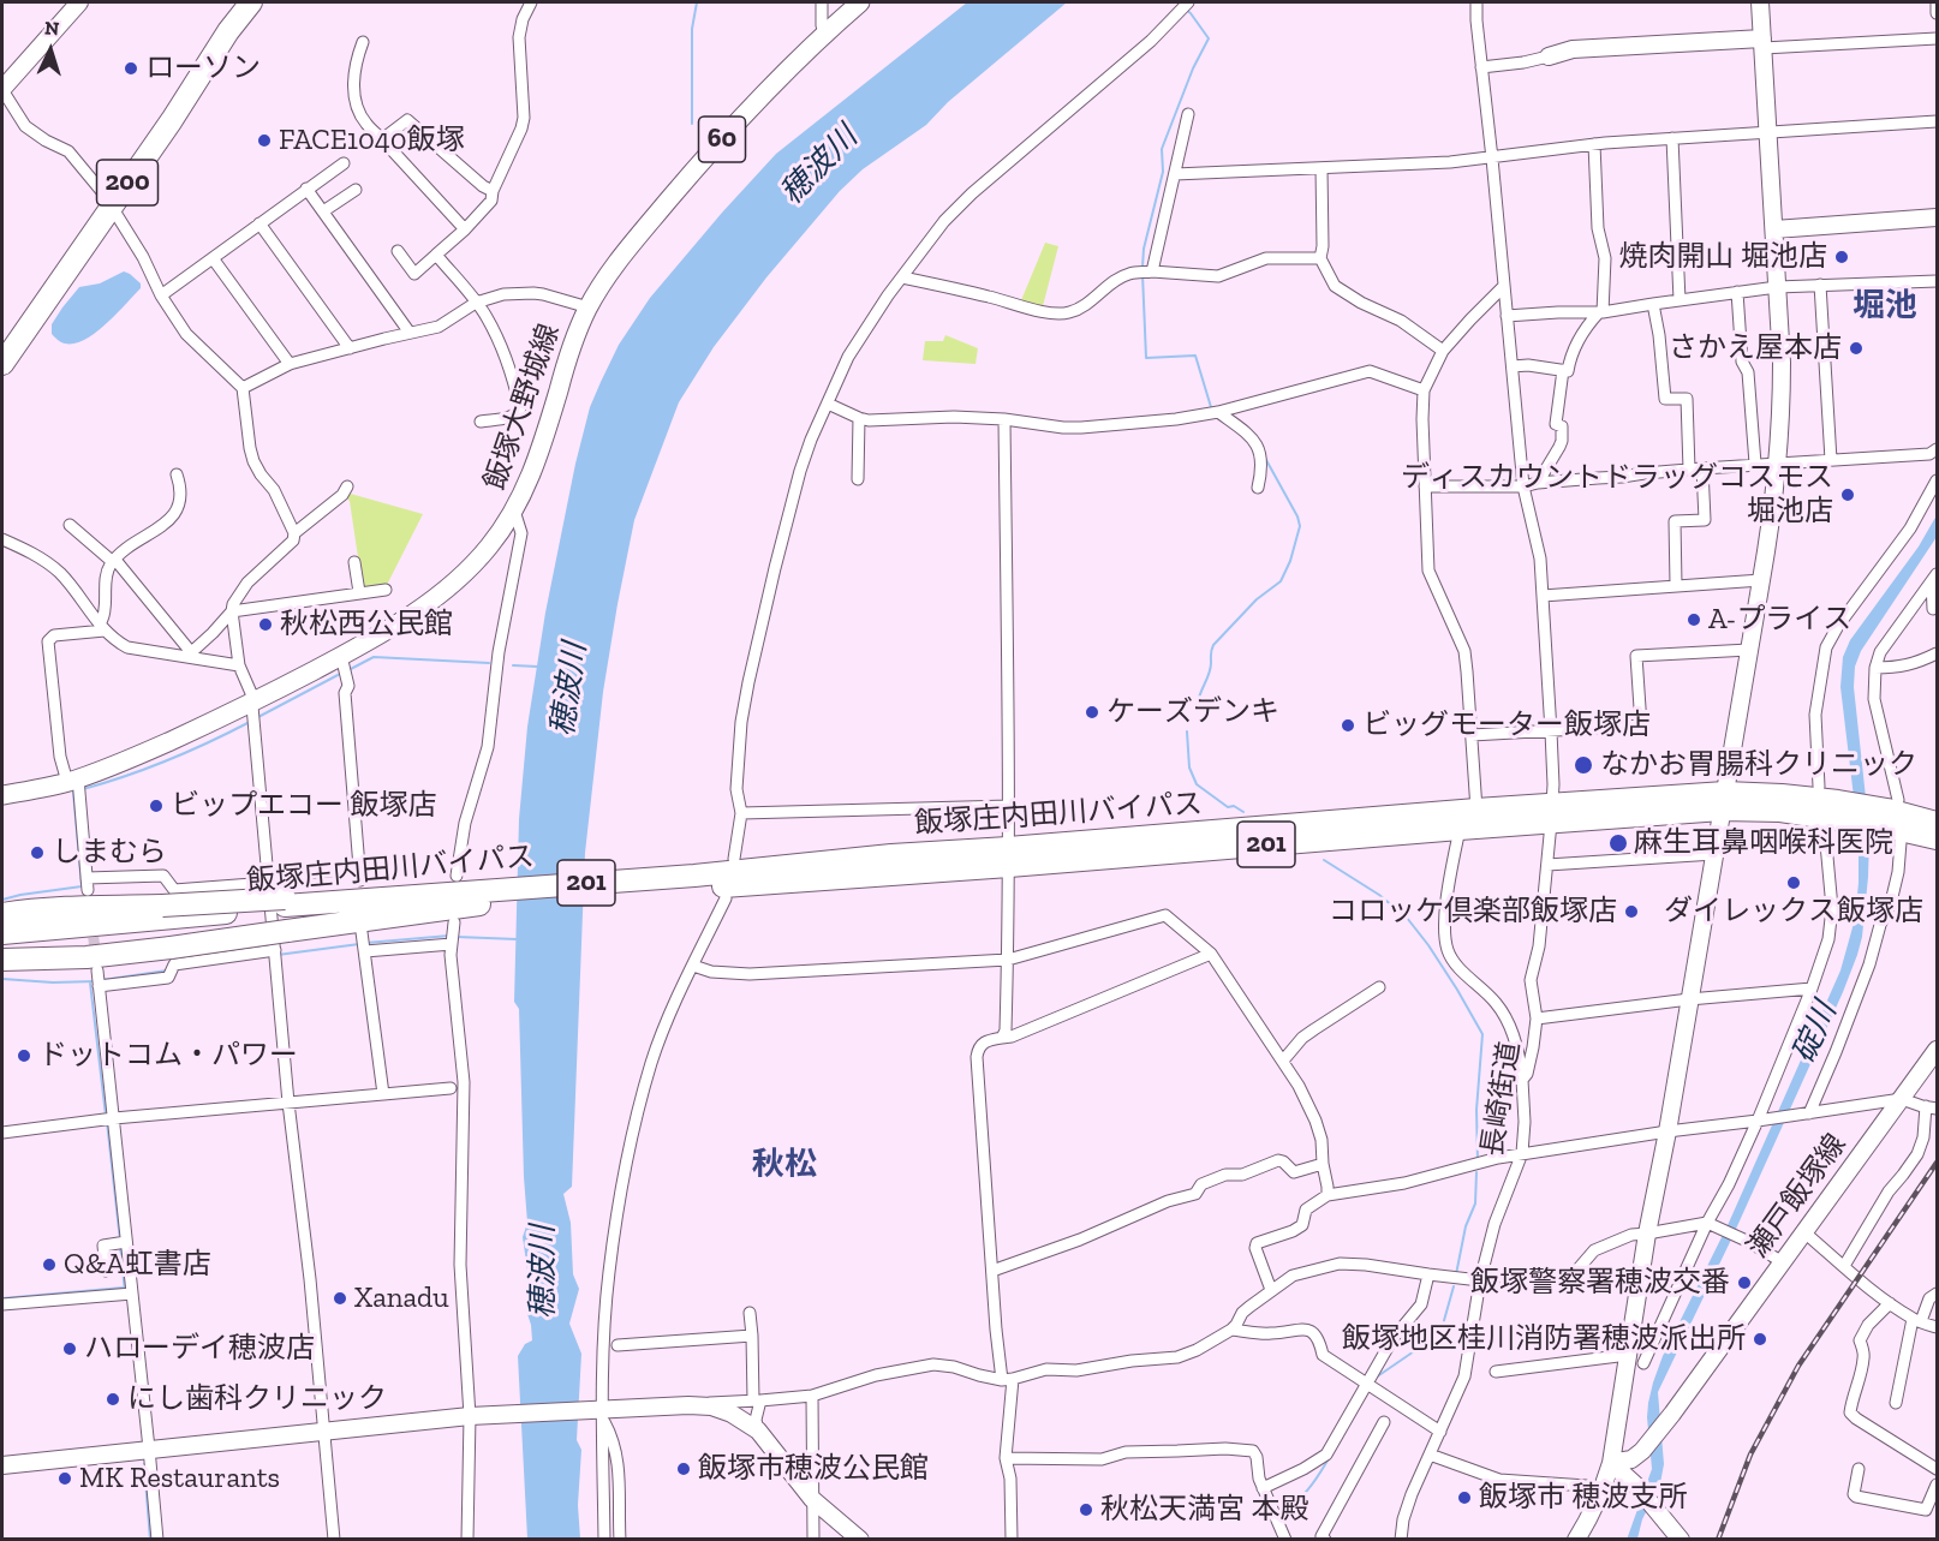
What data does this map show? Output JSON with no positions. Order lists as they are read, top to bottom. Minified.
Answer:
{"streets":{"highway":["200","飯塚庄内田川バイパス","201"],"main road":["60","飯塚大野城線"],"street":["長崎街道","瀬戸飯塚線"]},"crossings":[["飯塚庄内田川バイパス","長崎街道"]],"districts":["堀池","秋松"],"water":["穂波川","碇川"],"places":["ローソン","FACE1040飯塚","焼肉開山 堀池店","さかえ屋本店","ディスカウントドラッグコスモス 堀池店","A-プライス","秋松西公民館","ケーズデンキ","ビッグモーター飯塚店","なかお胃腸科クリニック","ビップエコー 飯塚店","麻生耳鼻咽喉科医院","しまむら","ダイレックス飯塚店","コロッケ倶楽部飯塚店","ドットコム・パワー","Q&A虹書店","飯塚警察署穂波交番","Xanadu","飯塚地区桂川消防署穂波派出所","ハローデイ穂波店","にし歯科クリニック","飯塚市穂波公民館","MK Restaurants","飯塚市 穂波支所","秋松天満宮 本殿"],"north":"top"}
